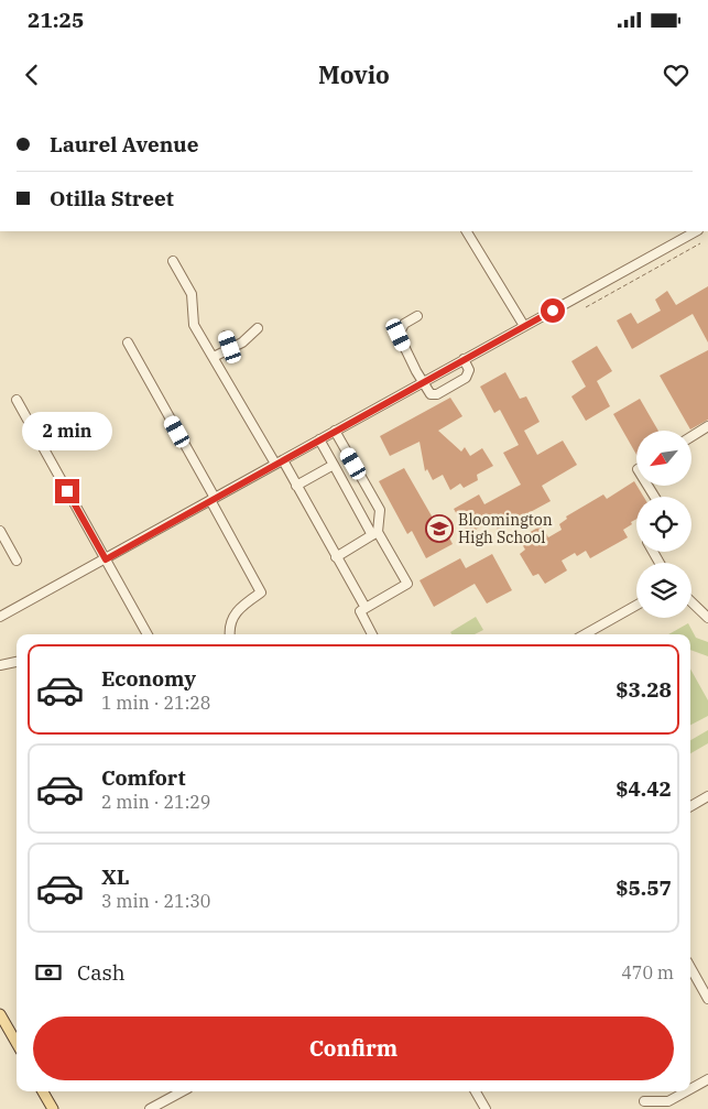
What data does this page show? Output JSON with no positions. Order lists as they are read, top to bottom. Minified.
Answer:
{"places":{"school or university":["Bloomington High School"]},"north":"bottom left","page":{"status":"21:25","header":"Movio","banner":["Laurel Avenue","Otilla Street"],"bubble":"2 min","list":[{"name":"Economy","note":"1 min · 21:28","value":"$3.28"},{"name":"Comfort","note":"2 min · 21:29","value":"$4.42"},{"name":"XL","note":"3 min · 21:30","value":"$5.57"}],"pay":["Cash","470 m"],"buttons":"Confirm"}}
